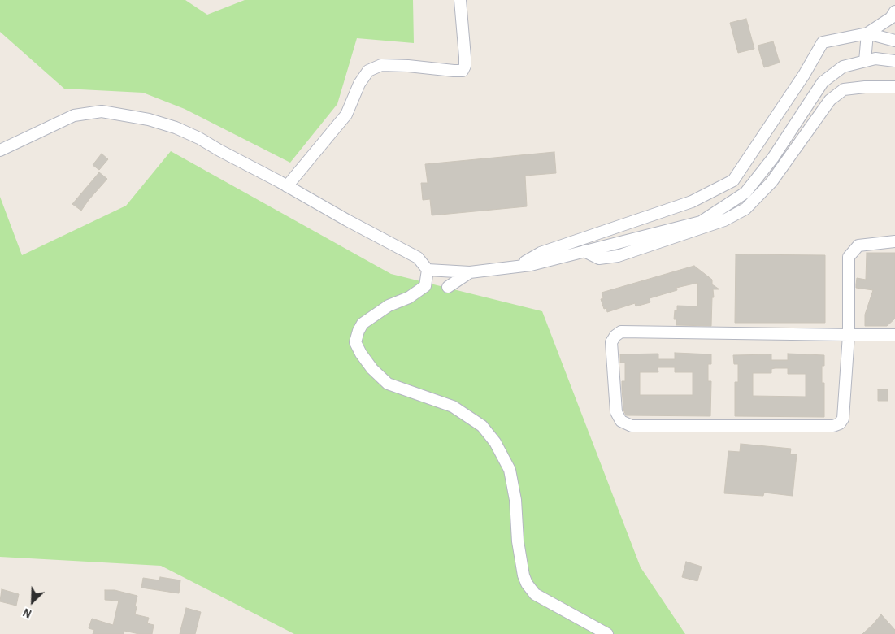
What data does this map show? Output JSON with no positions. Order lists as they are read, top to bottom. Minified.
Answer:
{"north":"bottom left"}
